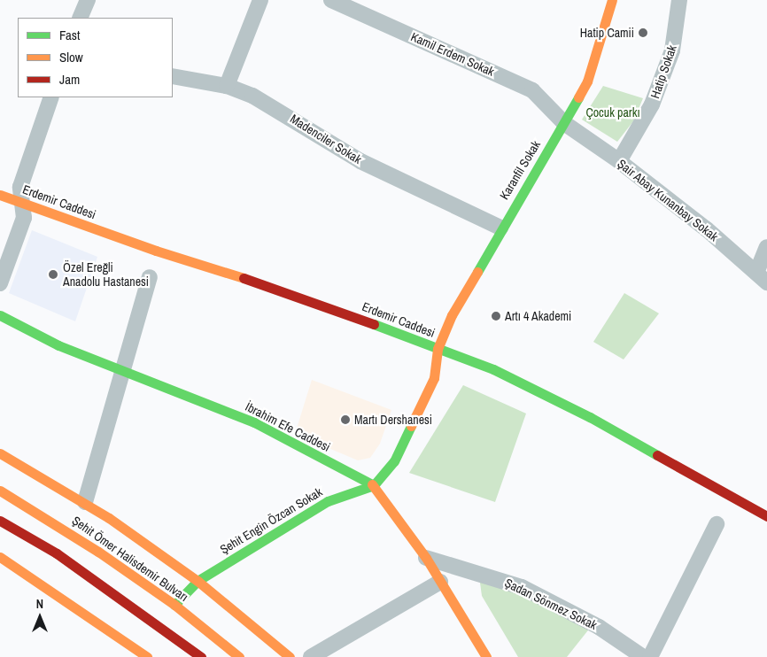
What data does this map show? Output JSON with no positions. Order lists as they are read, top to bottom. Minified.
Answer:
{"streets":{"street":["Kamil Erdem Sokak","Hatip Sokak","Madenciler Sokak","Karanfil Sokak","Şair Abay Kunanbay Sokak","Erdemir Caddesi","İbrahim Efe Caddesi","Şehit Engin Özcan Sokak","Şehit Ömer Halisdemir Bulvarı","Şadan Sönmez Sokak"]},"crossings":[["Kamil Erdem Sokak","Karanfil Sokak"],["Kamil Erdem Sokak","Şair Abay Kunanbay Sokak"],["Hatip Sokak","Şair Abay Kunanbay Sokak"],["Madenciler Sokak","Karanfil Sokak"],["Karanfil Sokak","Şair Abay Kunanbay Sokak"],["Karanfil Sokak","Erdemir Caddesi"],["İbrahim Efe Caddesi","Şehit Engin Özcan Sokak"],["İbrahim Efe Caddesi","Şadan Sönmez Sokak"],["Şehit Engin Özcan Sokak","Şehit Ömer Halisdemir Bulvarı"]],"parks":["Çocuk parkı"],"places":["Hatip Camii","Özel Ereğli Anadolu Hastanesi","Artı 4 Akademi","Martı Dershanesi"],"legend":["Fast","Slow","Jam"],"north":"top"}
